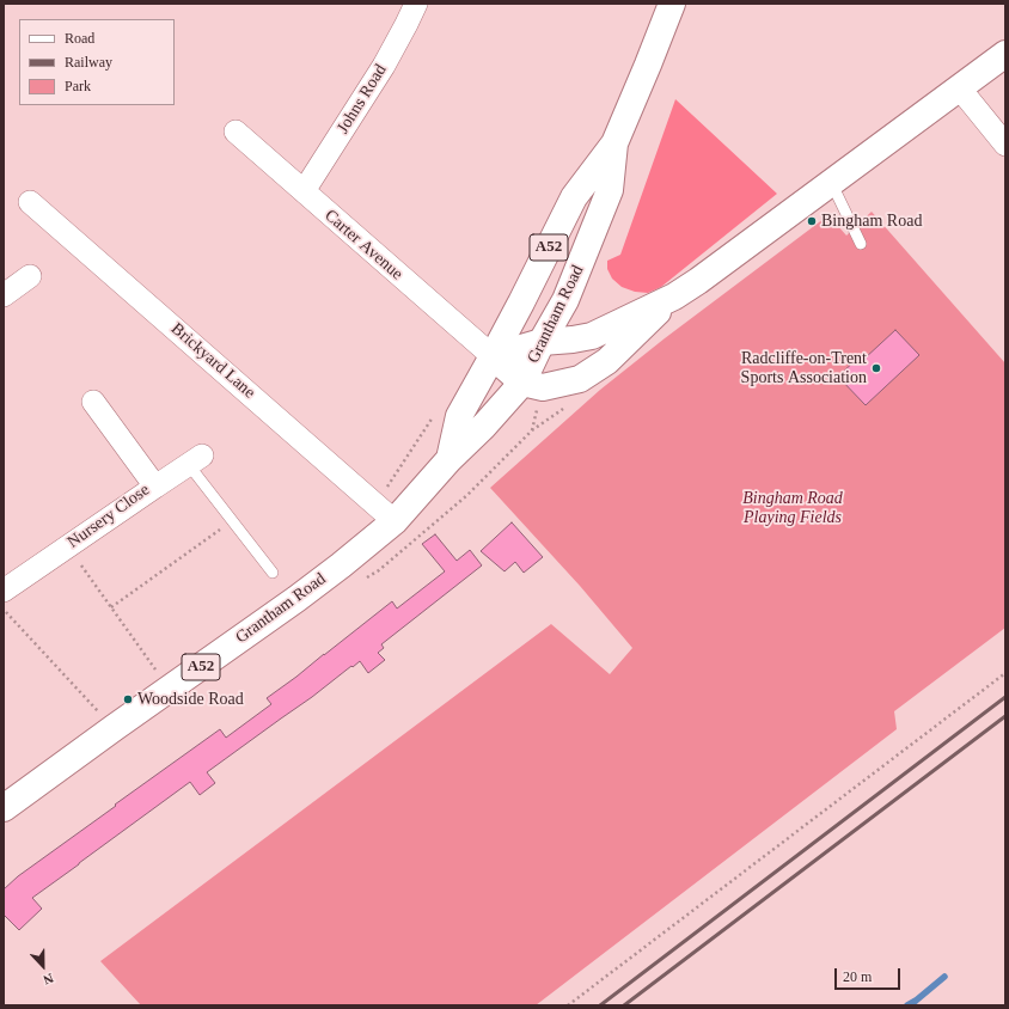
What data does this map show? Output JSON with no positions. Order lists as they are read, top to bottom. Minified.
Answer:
{"streets":{"main road":["A52","Grantham Road"],"street":["Johns Road","Carter Avenue","Brickyard Lane","Nursery Close"]},"crossings":[["Johns Road","Carter Avenue"],["Carter Avenue","Grantham Road"],["Grantham Road","Brickyard Lane"]],"parks":["Bingham Road Playing Fields"],"places":["Bingham Road","Radcliffe-on-Trent Sports Association","Woodside Road"],"legend":["Road","Railway","Park"],"scale_bar":"20 m","north":"bottom"}
